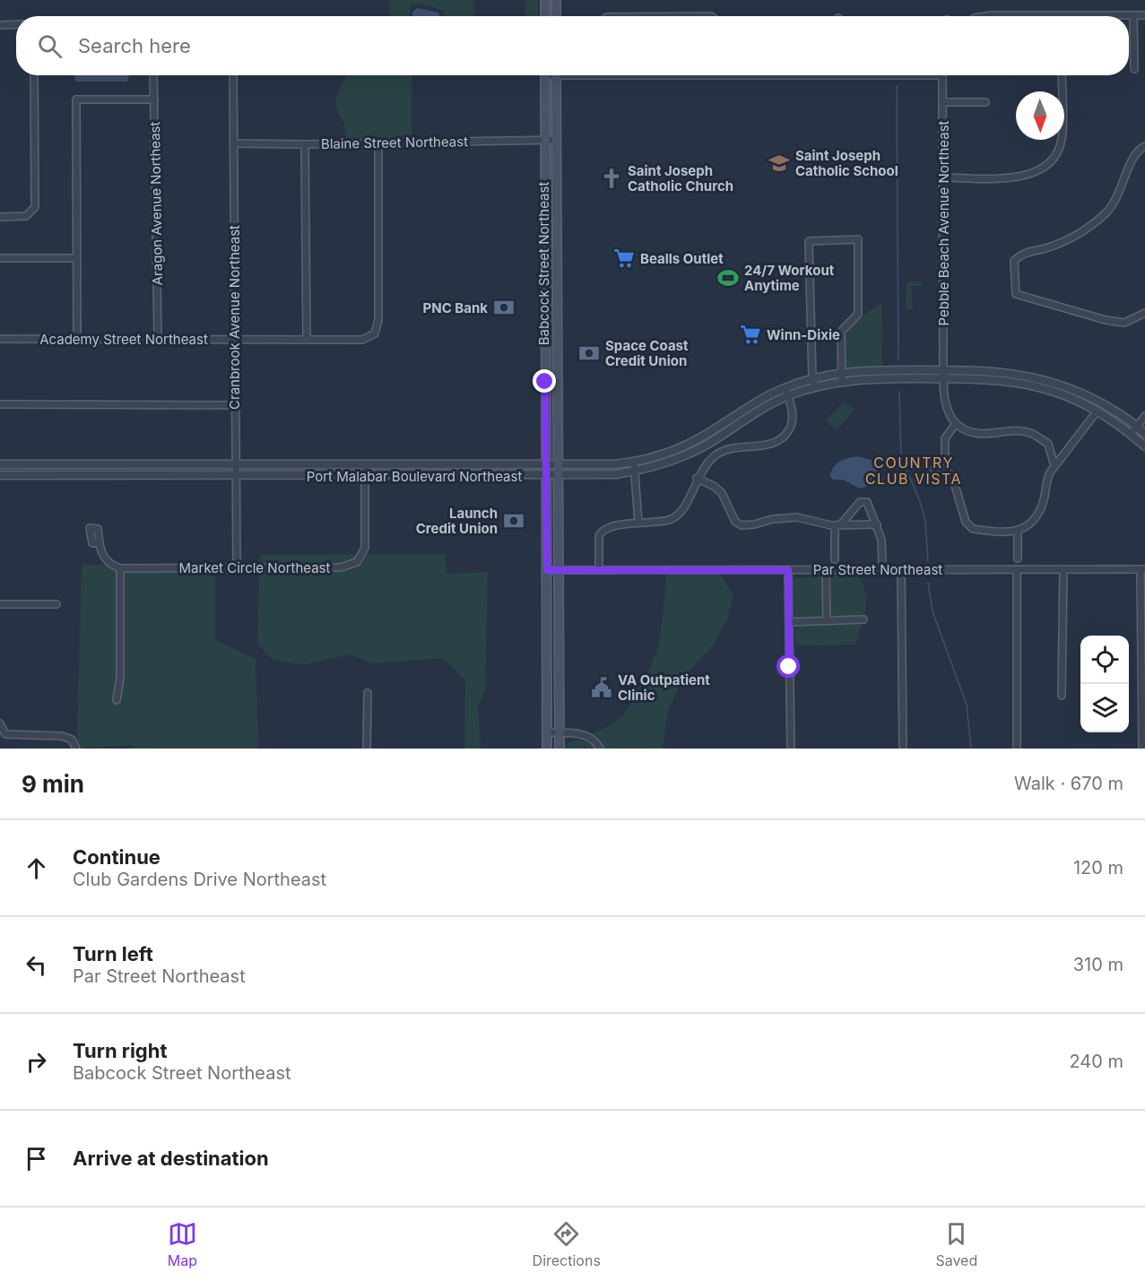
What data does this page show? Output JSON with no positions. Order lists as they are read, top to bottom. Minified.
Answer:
{"streets":{"main road":["Babcock Street Northeast"],"street":["Blaine Street Northeast","Aragon Avenue Northeast","Pebble Beach Avenue Northeast","Cranbrook Avenue Northeast","Academy Street Northeast","Port Malabar Boulevard Northeast","Market Circle Northeast","Par Street Northeast"]},"crossings":[["Blaine Street Northeast","Babcock Street Northeast"],["Blaine Street Northeast","Cranbrook Avenue Northeast"],["Blaine Street Northeast","Academy Street Northeast"],["Aragon Avenue Northeast","Academy Street Northeast"],["Pebble Beach Avenue Northeast","Port Malabar Boulevard Northeast"],["Babcock Street Northeast","Port Malabar Boulevard Northeast"],["Babcock Street Northeast","Par Street Northeast"],["Cranbrook Avenue Northeast","Academy Street Northeast"],["Cranbrook Avenue Northeast","Port Malabar Boulevard Northeast"],["Cranbrook Avenue Northeast","Market Circle Northeast"],["Port Malabar Boulevard Northeast","Market Circle Northeast"]],"districts":["COUNTRY CLUB VISTA"],"places":{"school or university":["Saint Joseph Catholic School"],"church":["Saint Joseph Catholic Church"],"supermarket":["Bealls Outlet","Winn-Dixie"],"sports":["24/7 Workout Anytime"],"bank":["PNC Bank","Space Coast Credit Union","Launch Credit Union"],"public building":["VA Outpatient Clinic"]},"north":"bottom","page":{"search":"Search here","heading":["9 min","Walk · 670 m"],"list":[["Continue","Club Gardens Drive Northeast","120 m"],["Turn left","Par Street Northeast","310 m"],["Turn right","Babcock Street Northeast","240 m"],"Arrive at destination"],"nav":["Map","Directions","Saved"]}}
